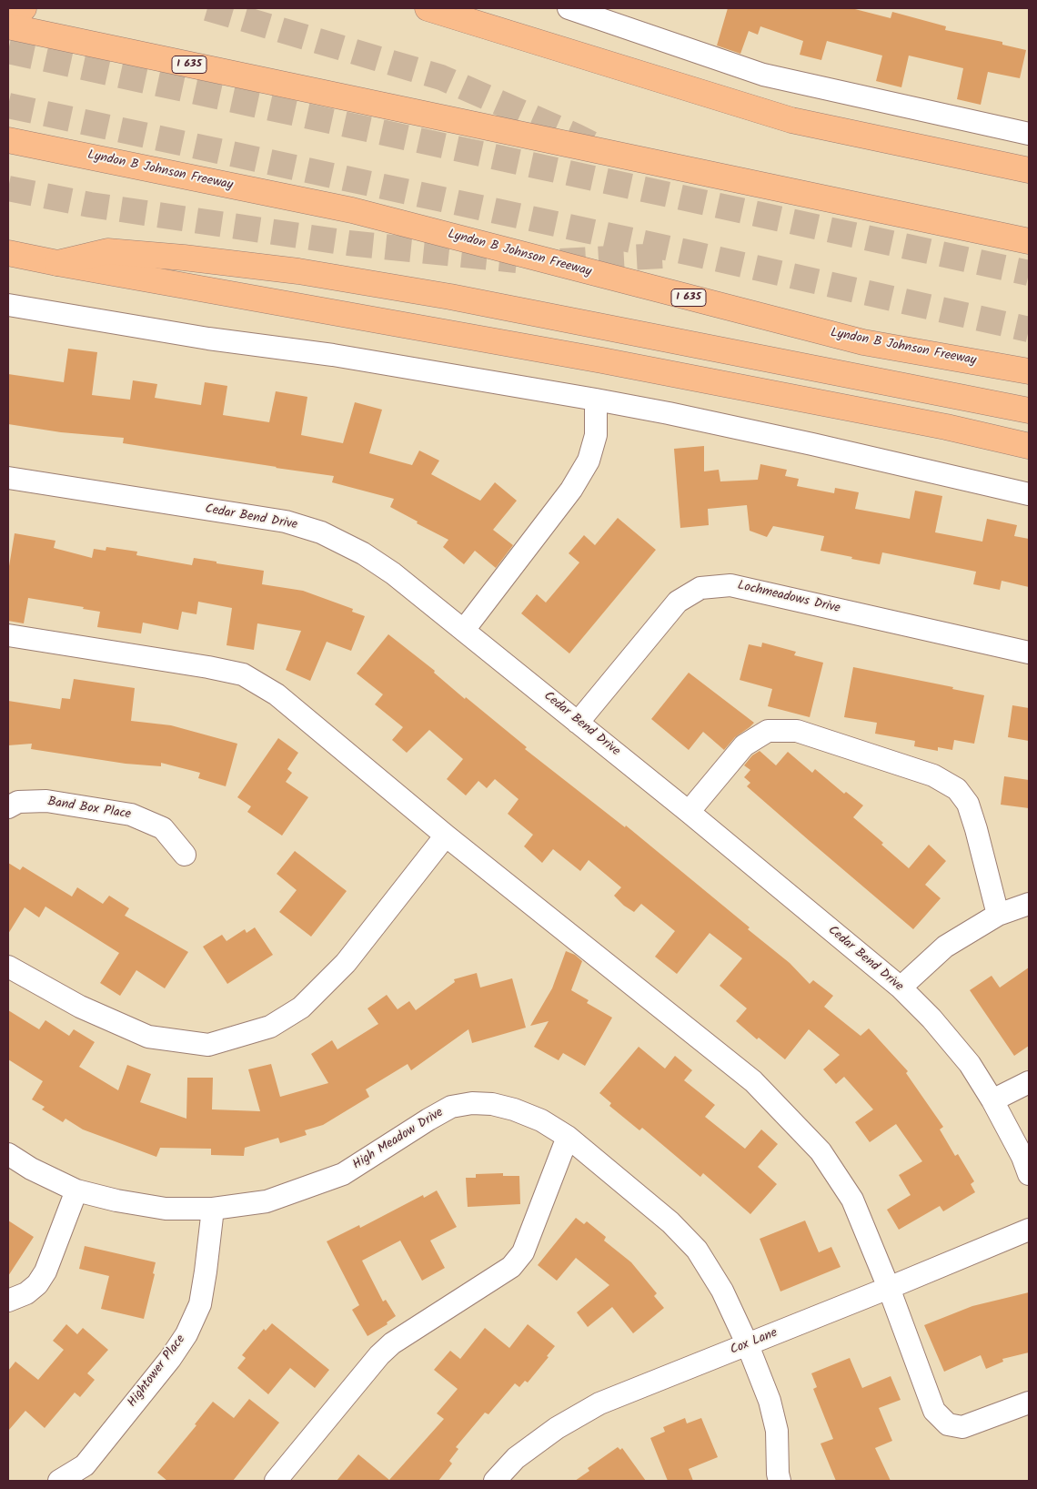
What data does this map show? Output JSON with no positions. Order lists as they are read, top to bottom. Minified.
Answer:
{"streets":{"main road":["I 635","Lyndon B Johnson Freeway"],"street":["Cedar Bend Drive","Lochmeadows Drive","Band Box Place","High Meadow Drive","Cox Lane","Hightower Place"]},"crossings":[["Cedar Bend Drive","Lochmeadows Drive"],["High Meadow Drive","Cox Lane"],["High Meadow Drive","Hightower Place"]]}
